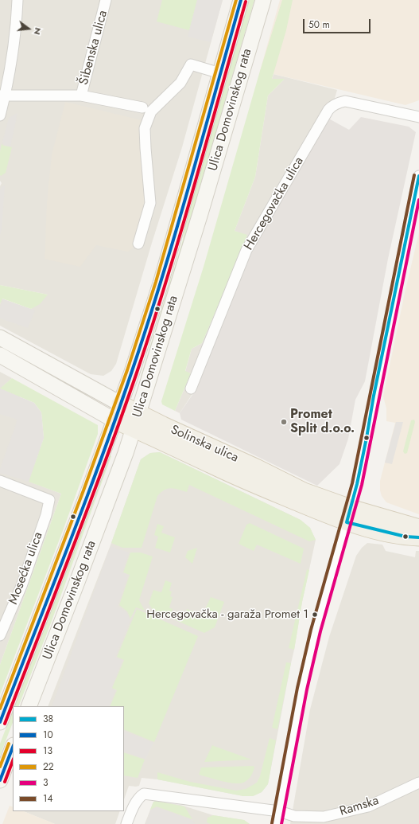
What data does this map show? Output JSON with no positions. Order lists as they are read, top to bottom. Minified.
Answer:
{"streets":{"main road":["Ulica Domovinskog rata","Solinska ulica"],"street":["Šibenska ulica","Hercegovačka ulica","Mosećka ulica","Ramska"]},"crossings":[["Ulica Domovinskog rata","Solinska ulica"]],"places":["Promet Split d.o.o.","Hercegovačka - garaža Promet 1"],"lines":["transit line 10","transit line 22","transit line 13","transit line 14","transit line 38","transit line 3"],"legend":["38","10","13","22","3","14"],"scale_bar":"50 m","north":"right"}
